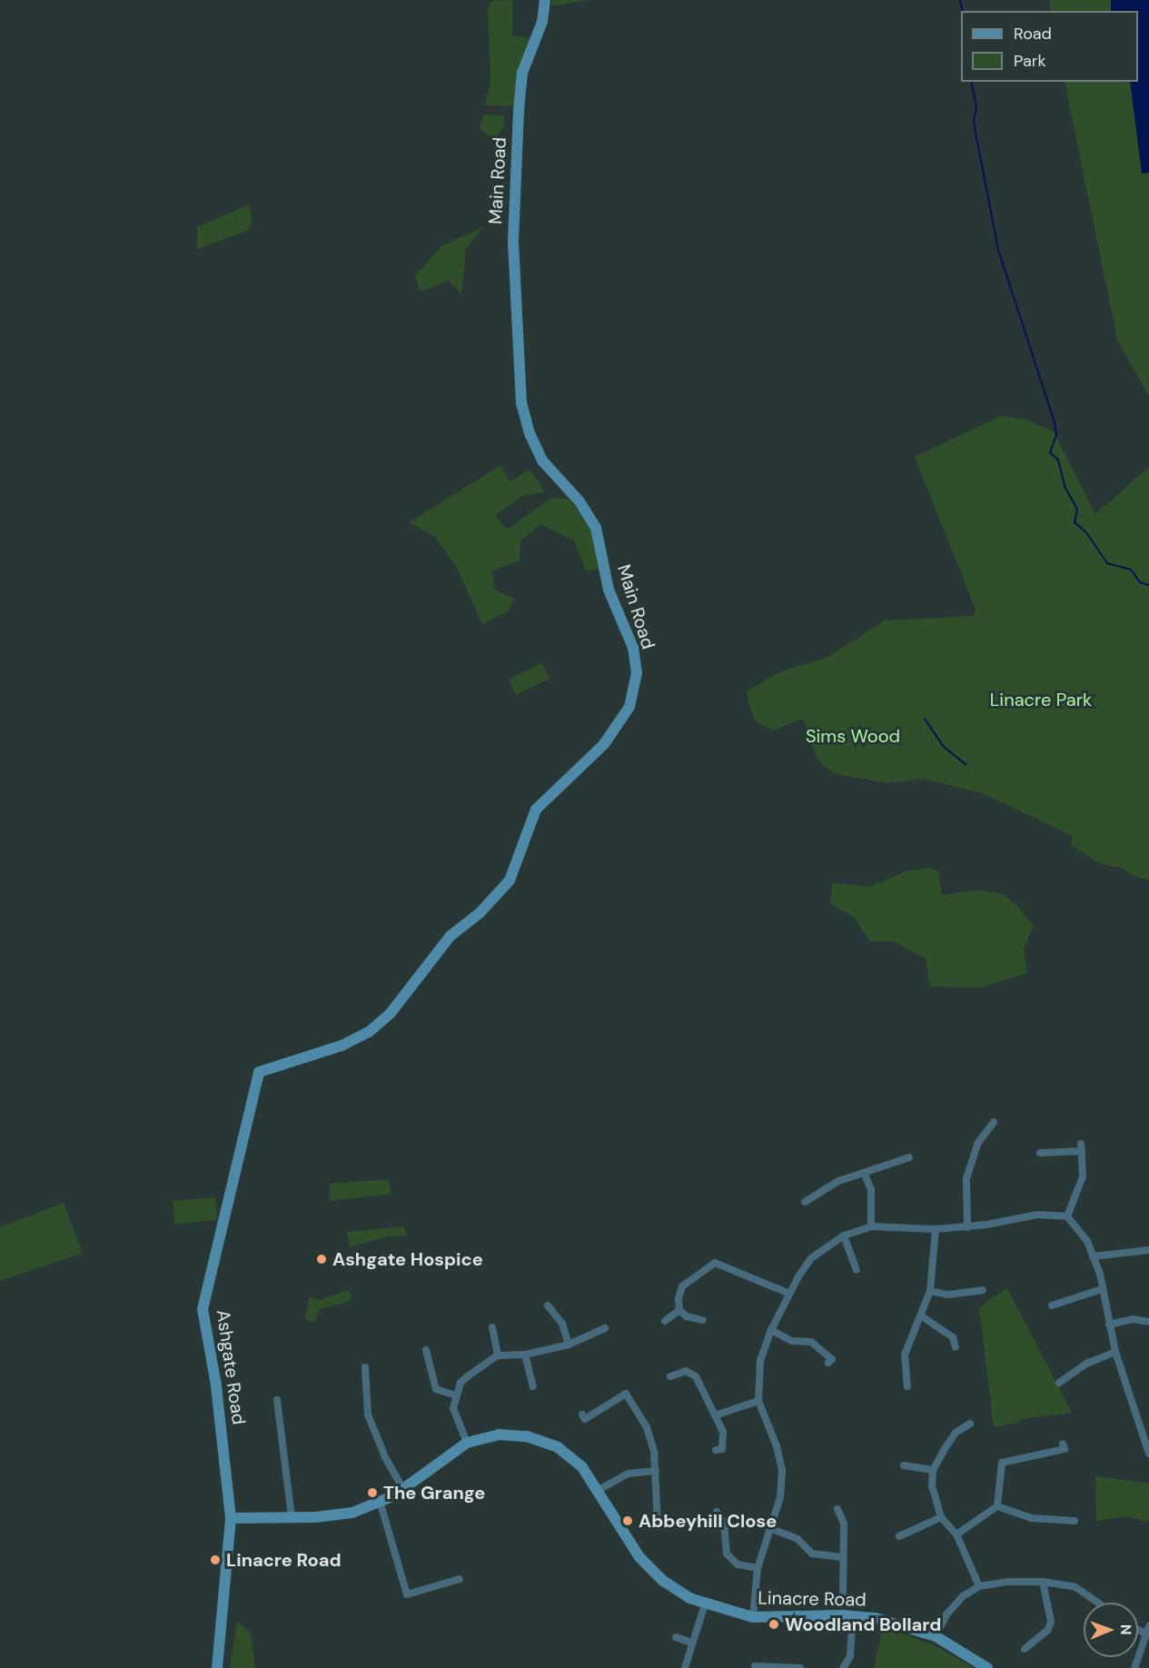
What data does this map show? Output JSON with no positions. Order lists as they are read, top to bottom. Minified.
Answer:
{"streets":{"street":["Main Road","Ashgate Road","Linacre Road"]},"crossings":[["Main Road","Ashgate Road"],["Ashgate Road","Linacre Road"]],"parks":["Linacre Park","Sims Wood"],"places":["Ashgate Hospice","The Grange","Abbeyhill Close","Linacre Road","Woodland Bollard"],"legend":["Road","Park"],"north":"right"}
